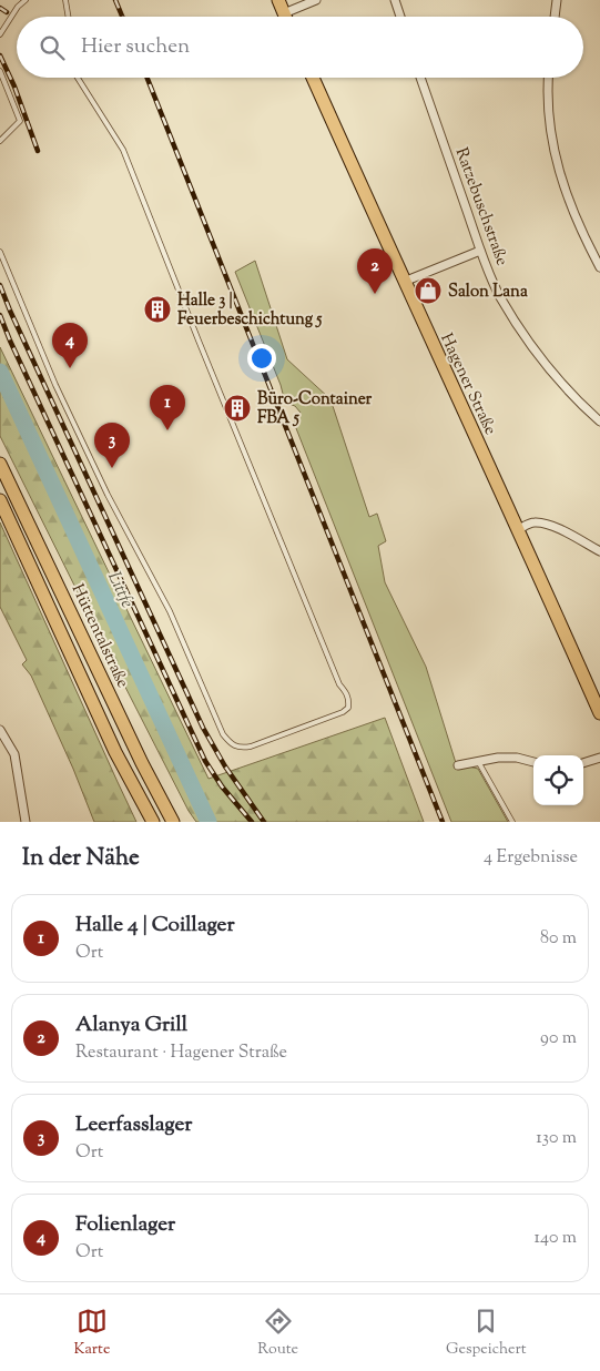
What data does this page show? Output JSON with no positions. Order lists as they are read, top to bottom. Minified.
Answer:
{"streets":{"main road":["Hagener Straße","Hüttentalstraße"],"street":["Ratzebuschstraße"]},"water":["Littfe"],"places":{"shop":["Salon Lana"],"building":["Halle 3 | Feuerbeschichtung 5","Büro-Container FBA 5"]},"page":{"search":"Hier suchen","pins":["2","4","1","3"],"heading":["In der Nähe","4 Ergebnisse"],"list":[{"mark":"1","name":"Halle 4 | Coillager","note":"Ort","value":"80 m"},{"mark":"2","name":"Alanya Grill","note":"Restaurant · Hagener Straße","value":"90 m"},{"mark":"3","name":"Leerfasslager","note":"Ort","value":"130 m"},{"mark":"4","name":"Folienlager","note":"Ort","value":"140 m"}],"nav":["Karte","Route","Gespeichert"]}}
